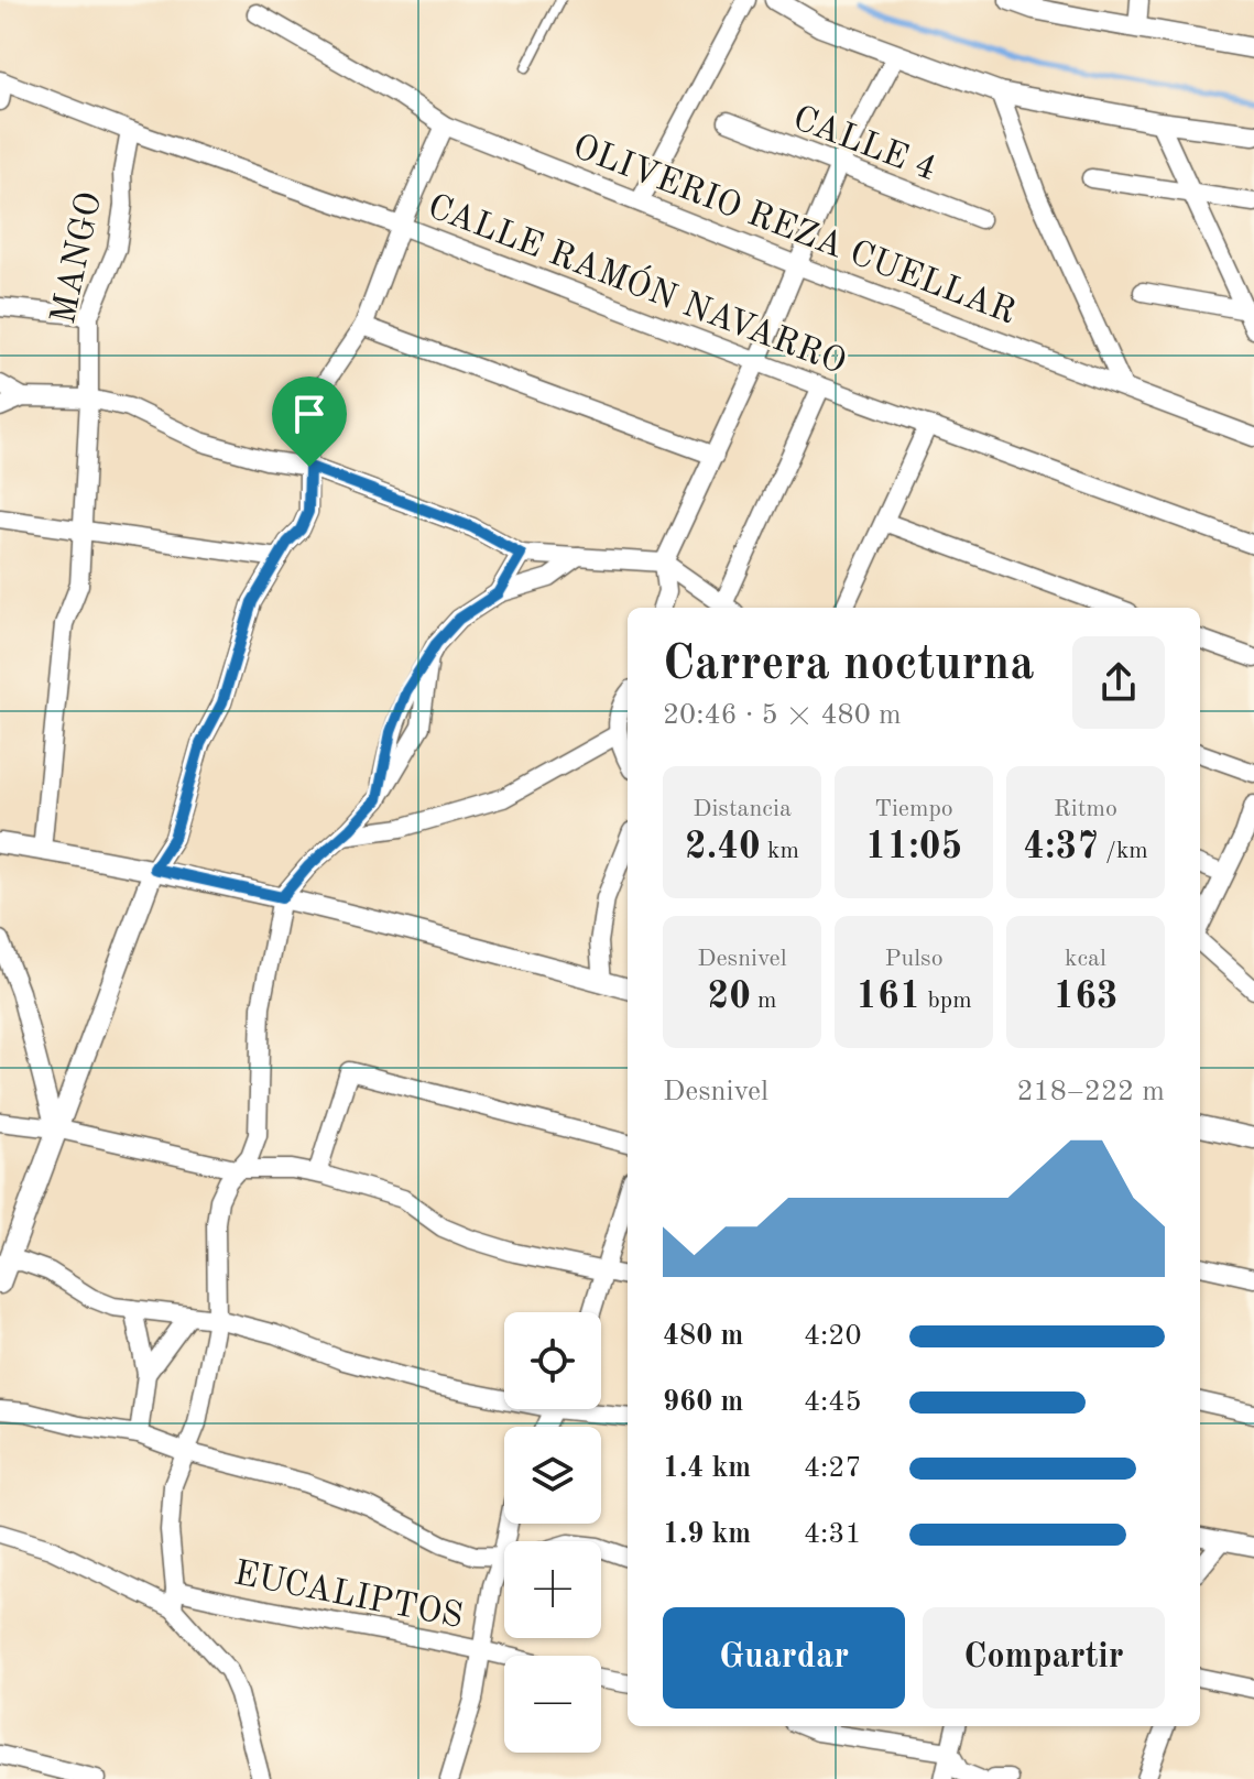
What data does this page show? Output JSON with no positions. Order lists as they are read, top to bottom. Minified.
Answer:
{"streets":{"street":["CALLE 4","OLIVERIO REZA CUELLAR","MANGO","CALLE RAMÓN NAVARRO","EUCALIPTOS"]},"crossings":[["MANGO","CALLE RAMÓN NAVARRO"]],"page":{"heading":["Carrera nocturna","20:46 · 5 × 480 m"],"stats":[["Distancia","2.40 km"],["Tiempo","11:05"],["Ritmo","4:37 /km"],["Desnivel","20 m"],["Pulso","161 bpm"],["kcal","163"]],"chart":["Desnivel","218–222 m"],"list":[{"name":"480 m","note":"4:20"},{"name":"960 m","note":"4:45"},{"name":"1.4 km","note":"4:27"},{"name":"1.9 km","note":"4:31"}],"map_buttons":["+","−"],"buttons":["Guardar","Compartir"]}}
